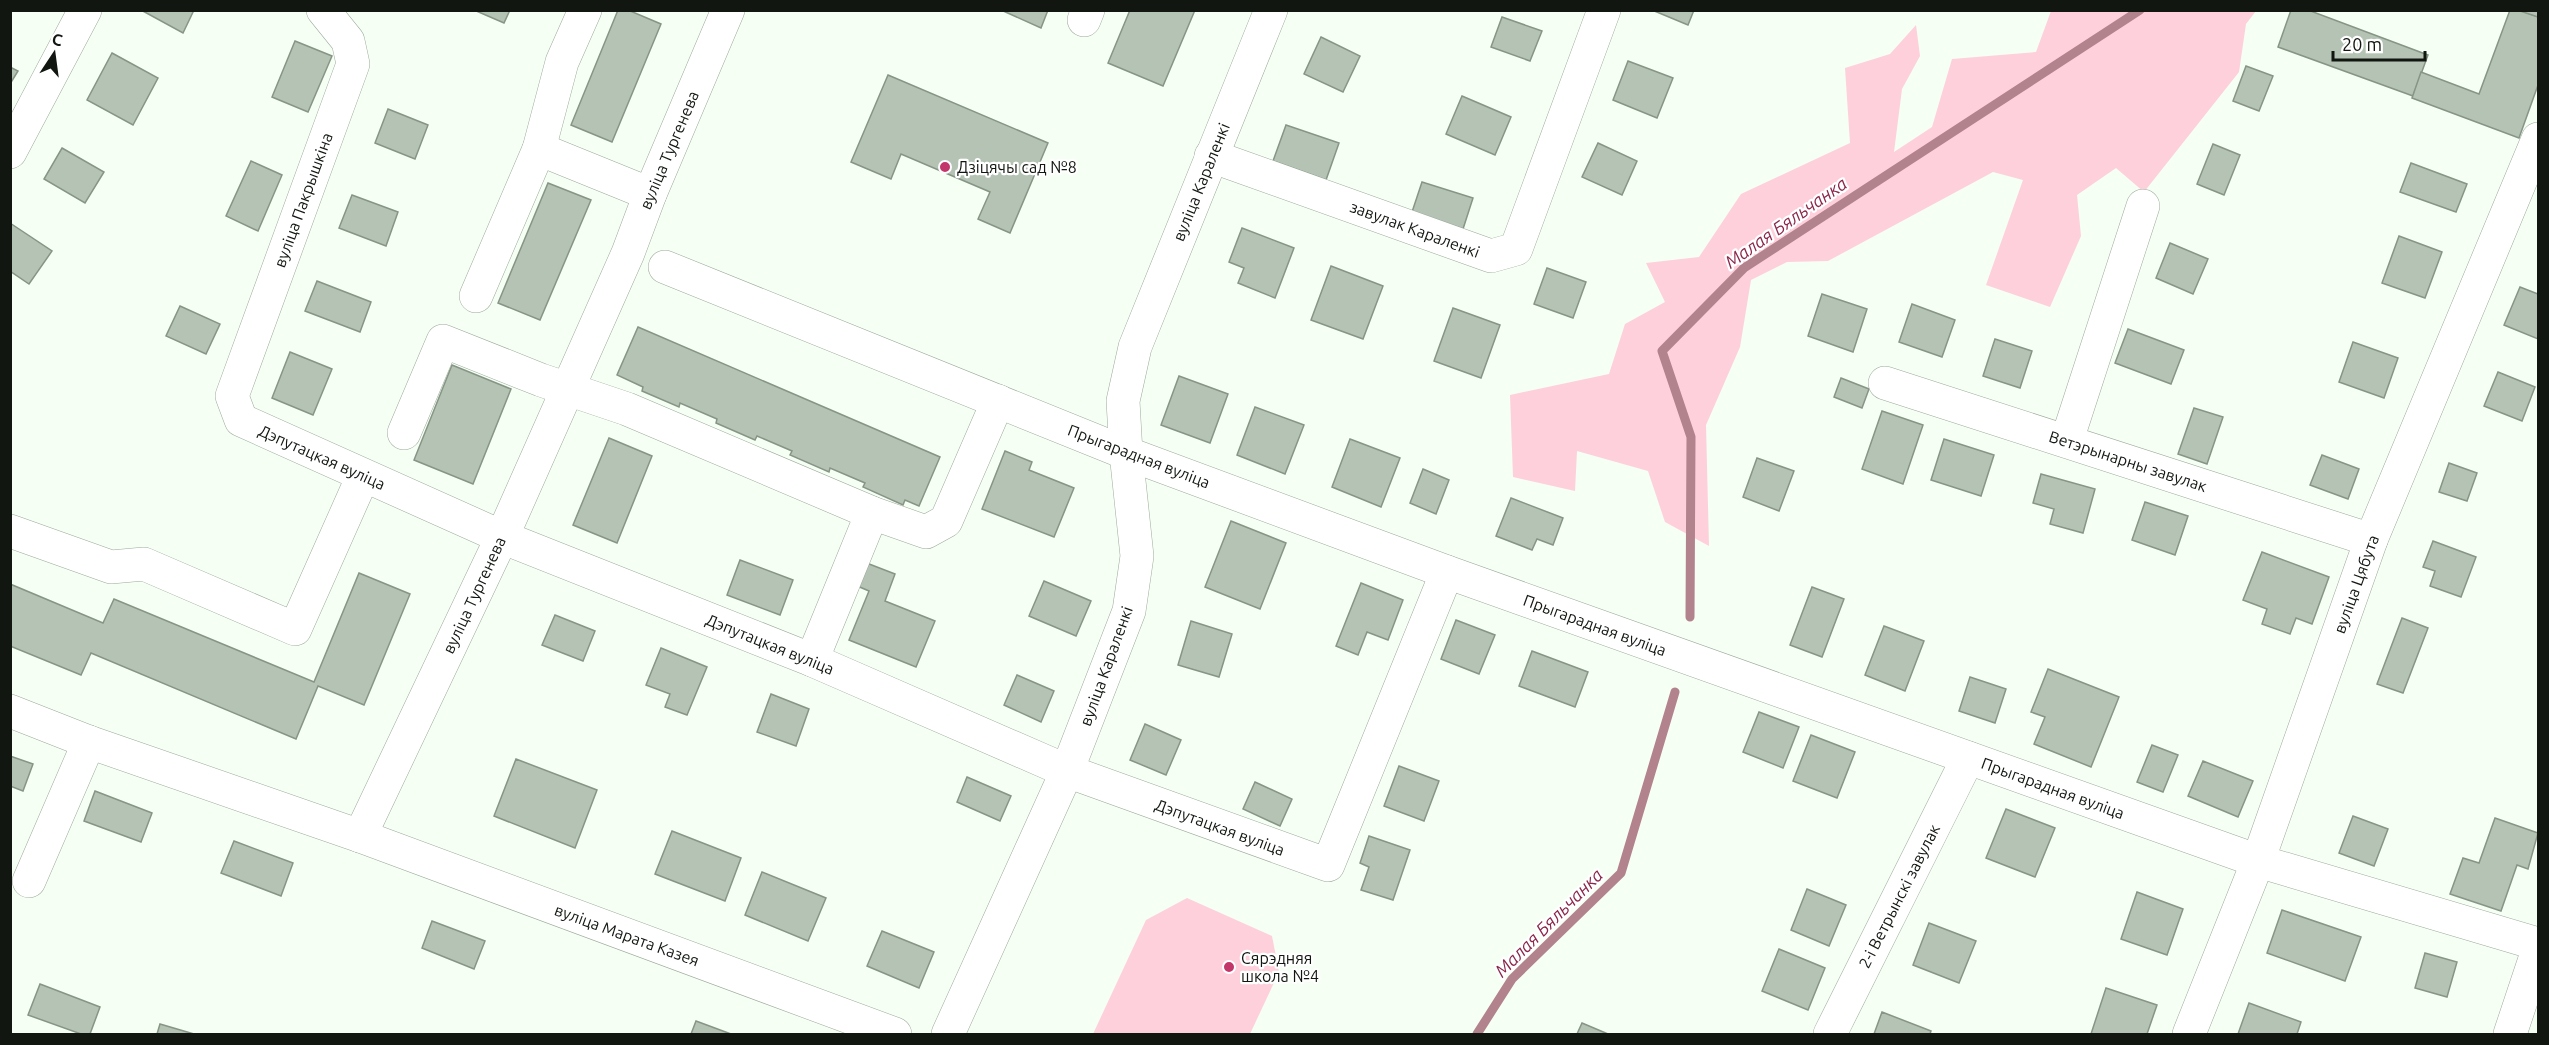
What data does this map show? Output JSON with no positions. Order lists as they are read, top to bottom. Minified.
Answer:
{"streets":{"street":["вуліца Тургенева","вуліца Караленкі","вуліца Пакрышкіна","завулак Караленкі","Прыгарадная вуліца","Дэпутацкая вуліца","Ветэрынарны завулак","вуліца Цябута","2-і Ветрынскі завулак","вуліца Марата Казея"]},"crossings":[["вуліца Тургенева","Дэпутацкая вуліца"],["вуліца Тургенева","вуліца Марата Казея"],["вуліца Караленкі","завулак Караленкі"],["вуліца Караленкі","Прыгарадная вуліца"],["вуліца Караленкі","Дэпутацкая вуліца"],["вуліца Пакрышкіна","Дэпутацкая вуліца"],["Прыгарадная вуліца","Дэпутацкая вуліца"],["Прыгарадная вуліца","вуліца Цябута"],["Прыгарадная вуліца","2-і Ветрынскі завулак"],["Ветэрынарны завулак","вуліца Цябута"]],"water":["Малая Бяльчанка"],"places":["Дзіцячы сад №8","Сярэдняя школа №4"],"scale_bar":"20 m","north":"top"}
